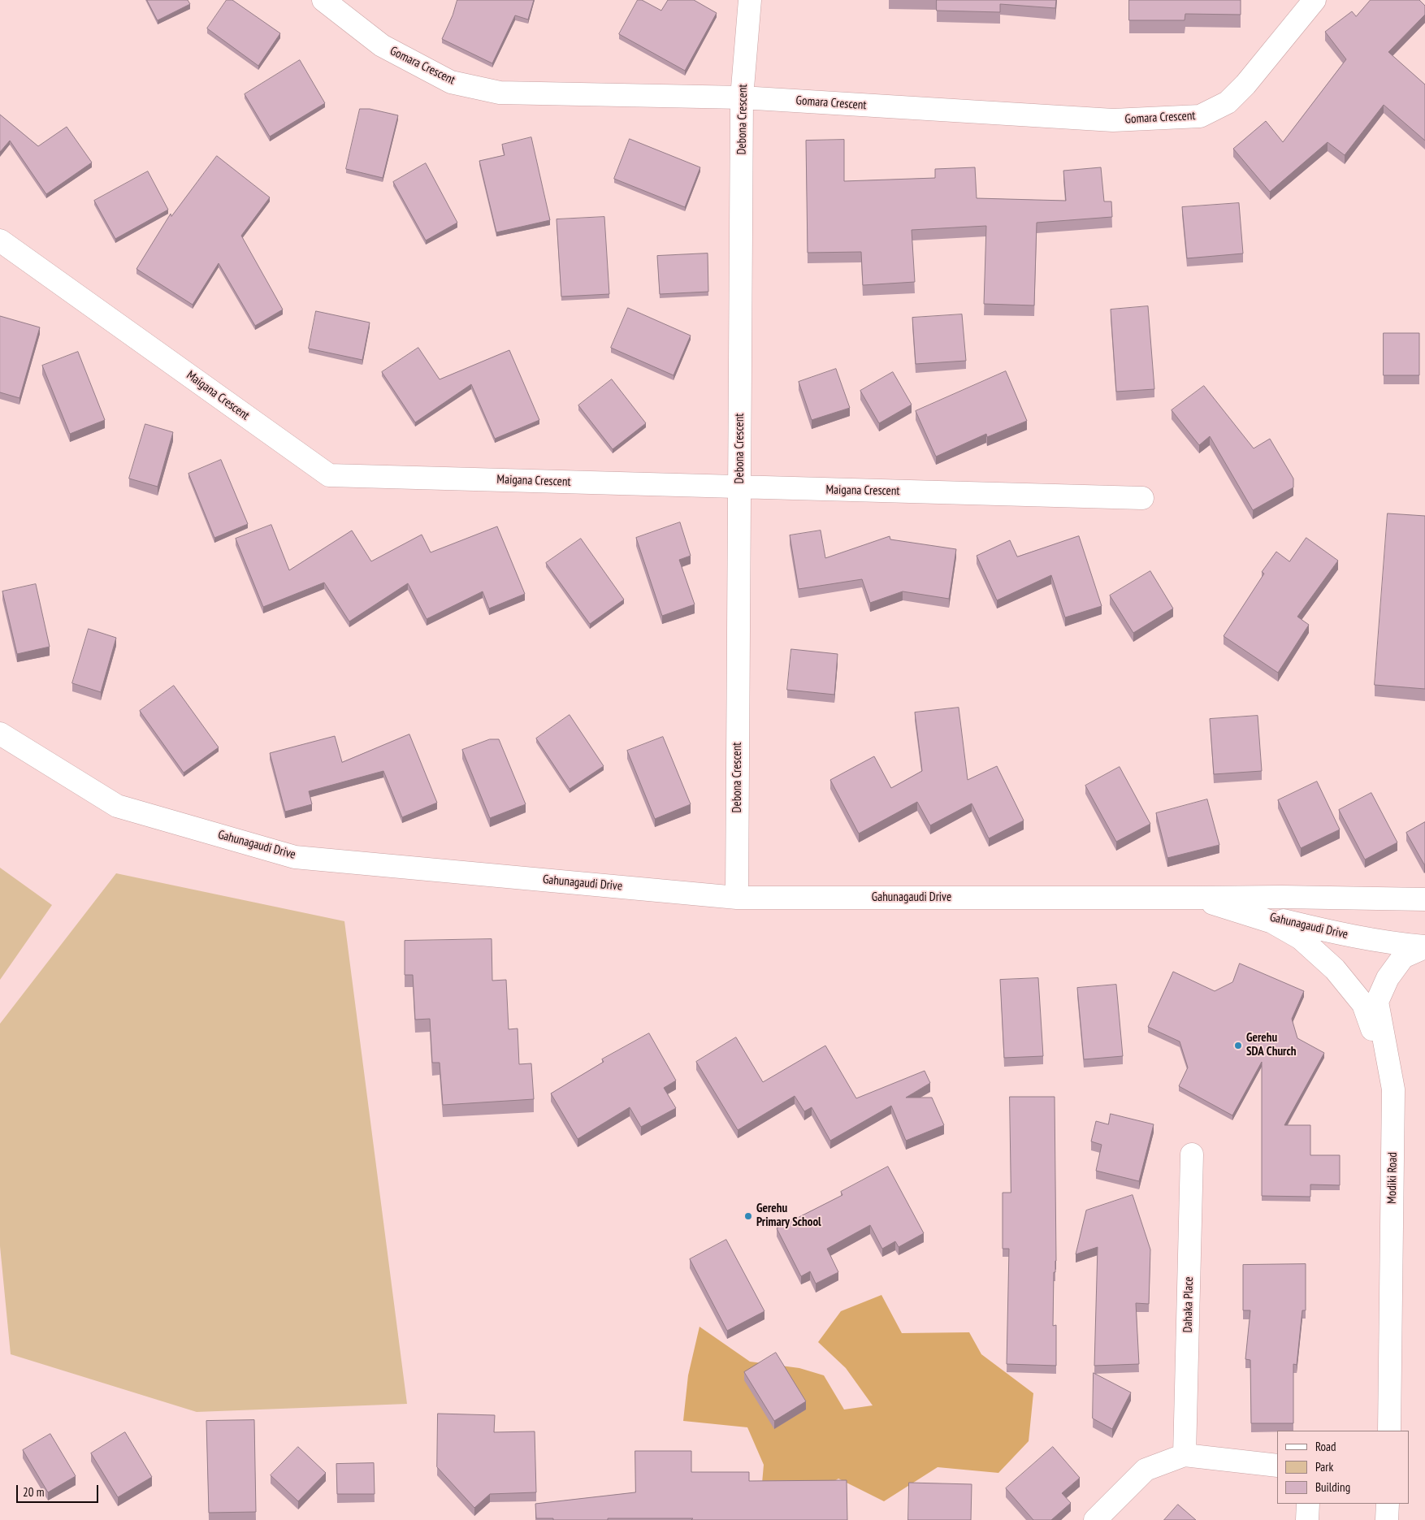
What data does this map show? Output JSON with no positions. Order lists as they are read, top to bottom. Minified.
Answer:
{"streets":{"street":["Gomara Crescent","Debona Crescent","Maigana Crescent","Gahunagaudi Drive","Modiki Road","Dahaka Place"]},"crossings":[["Gomara Crescent","Debona Crescent"],["Debona Crescent","Maigana Crescent"],["Debona Crescent","Gahunagaudi Drive"],["Gahunagaudi Drive","Modiki Road"]],"places":["Gerehu SDA Church","Gerehu Primary School"],"legend":["Road","Park","Building"],"scale_bar":"20 m"}
